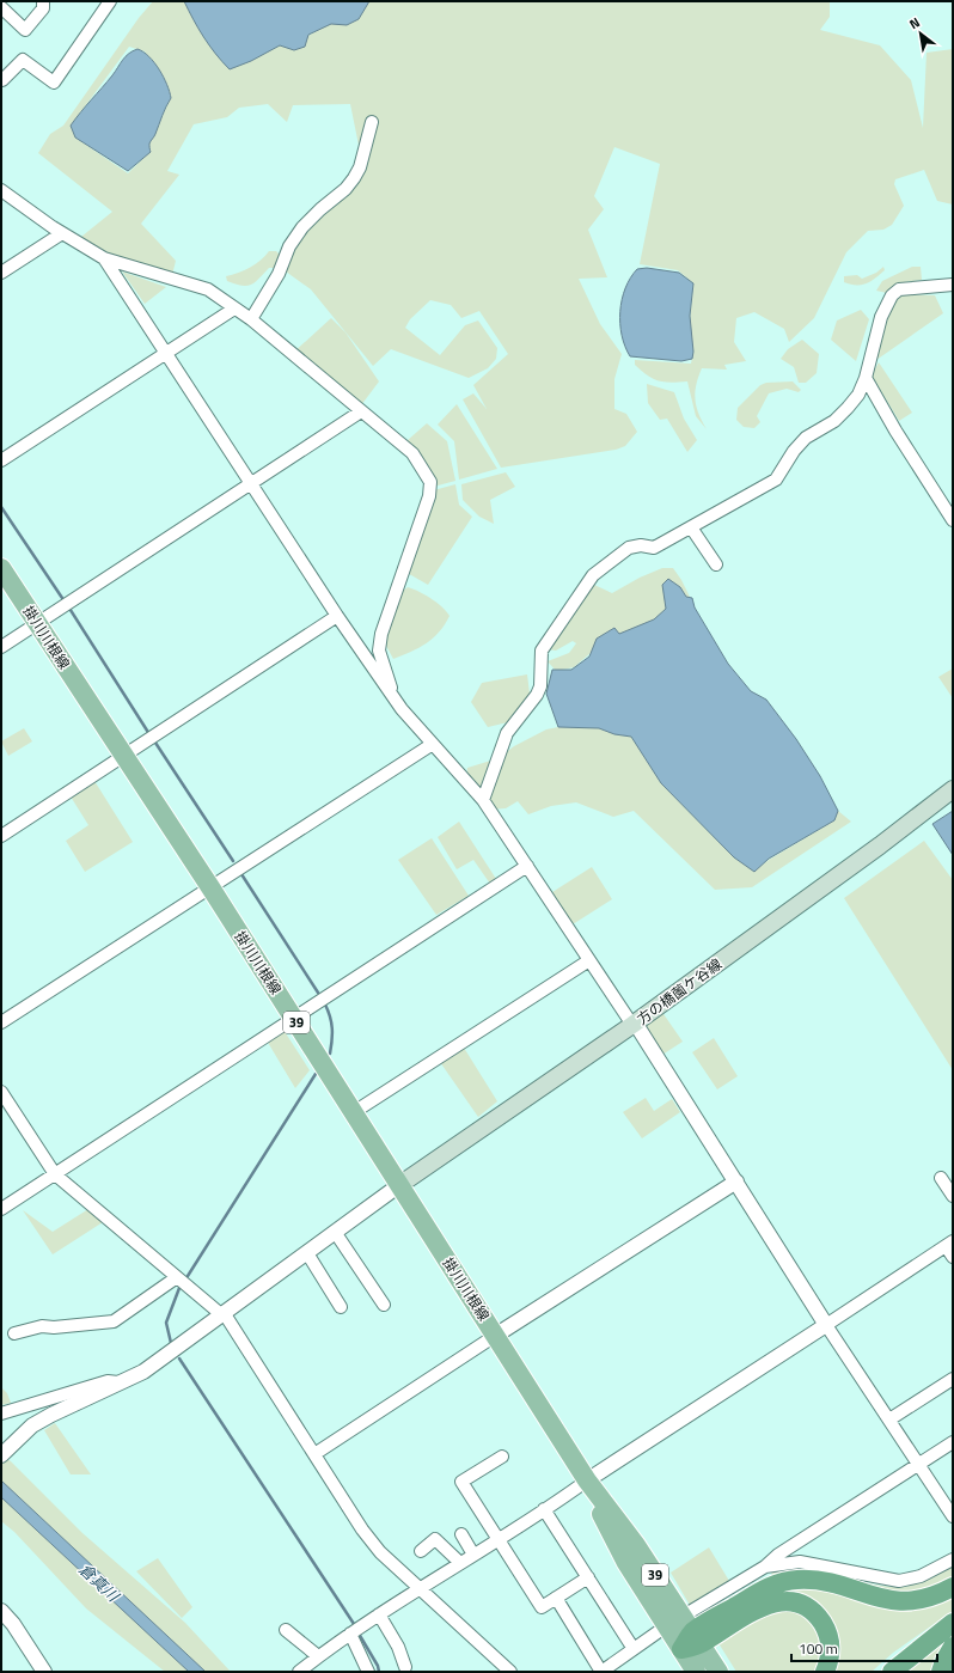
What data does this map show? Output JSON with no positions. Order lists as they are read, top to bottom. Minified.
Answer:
{"streets":{"main road":["掛川川根線","方の橋薗ケ谷線","39"]},"crossings":[["掛川川根線","方の橋薗ケ谷線"]],"water":["倉真川"],"scale_bar":"100 m","north":"top left"}
